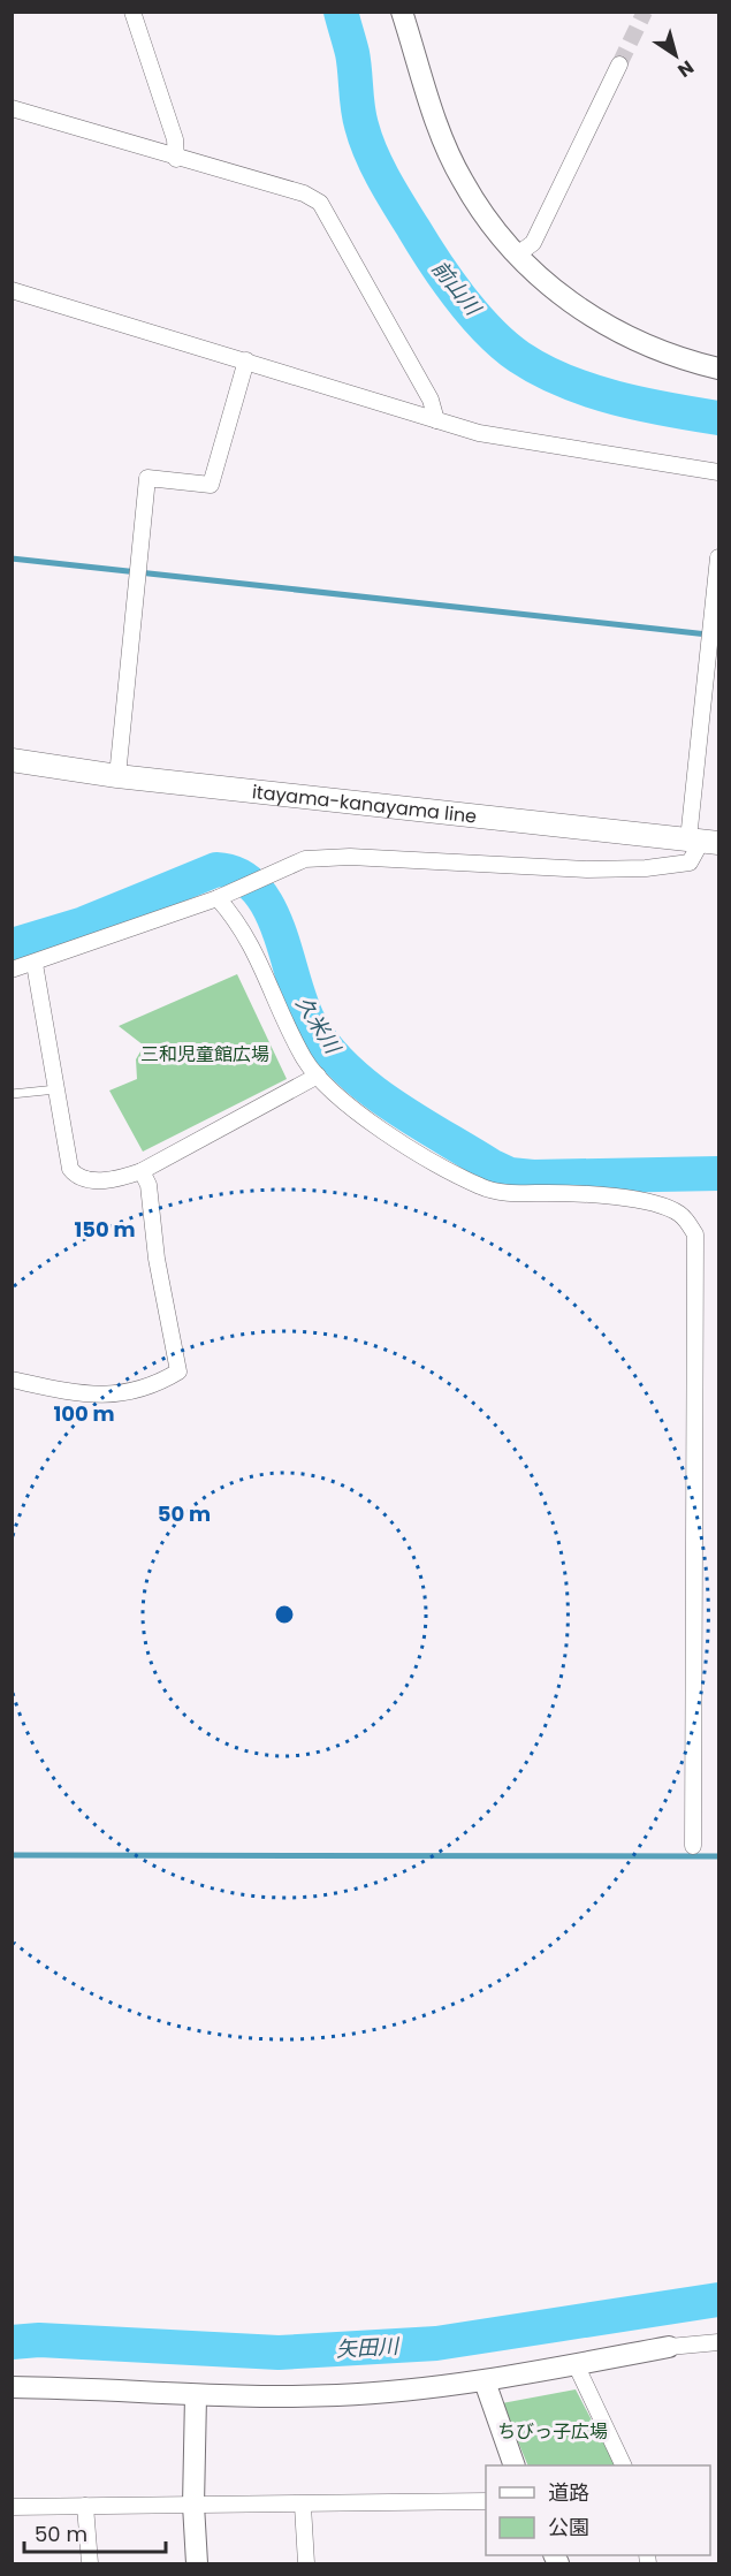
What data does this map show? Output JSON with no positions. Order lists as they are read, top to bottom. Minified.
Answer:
{"streets":{"main road":["itayama-kanayama line"]},"water":["前山川","久米川","矢田川"],"parks":["三和児童館広場","ちびっ子広場"],"legend":["道路","公園"],"scale_bar":"50 m","north":"bottom right","rings":["150 m","100 m","50 m"]}
